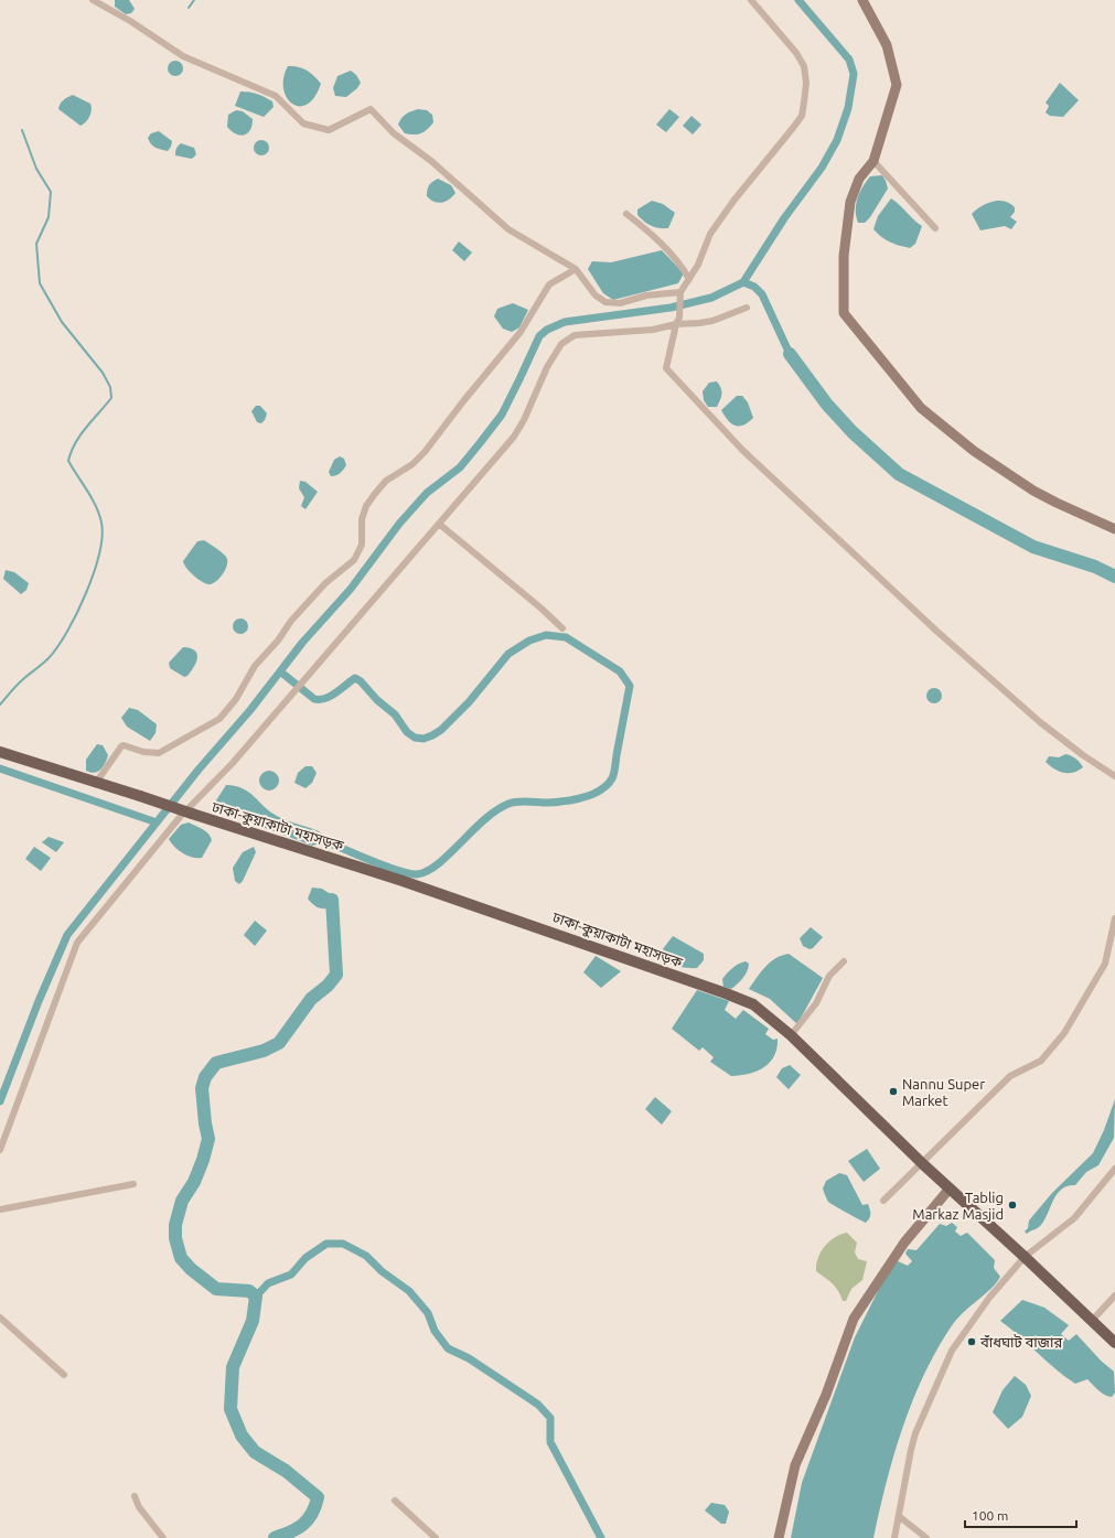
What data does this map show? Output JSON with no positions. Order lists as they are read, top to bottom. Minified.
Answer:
{"streets":{"main road":["ঢাকা-কুয়াকাটা মহাসড়ক"]},"places":["Nannu Super Market","Tablig Markaz Masjid","বাঁধঘাট বাজার"],"scale_bar":"100 m"}
